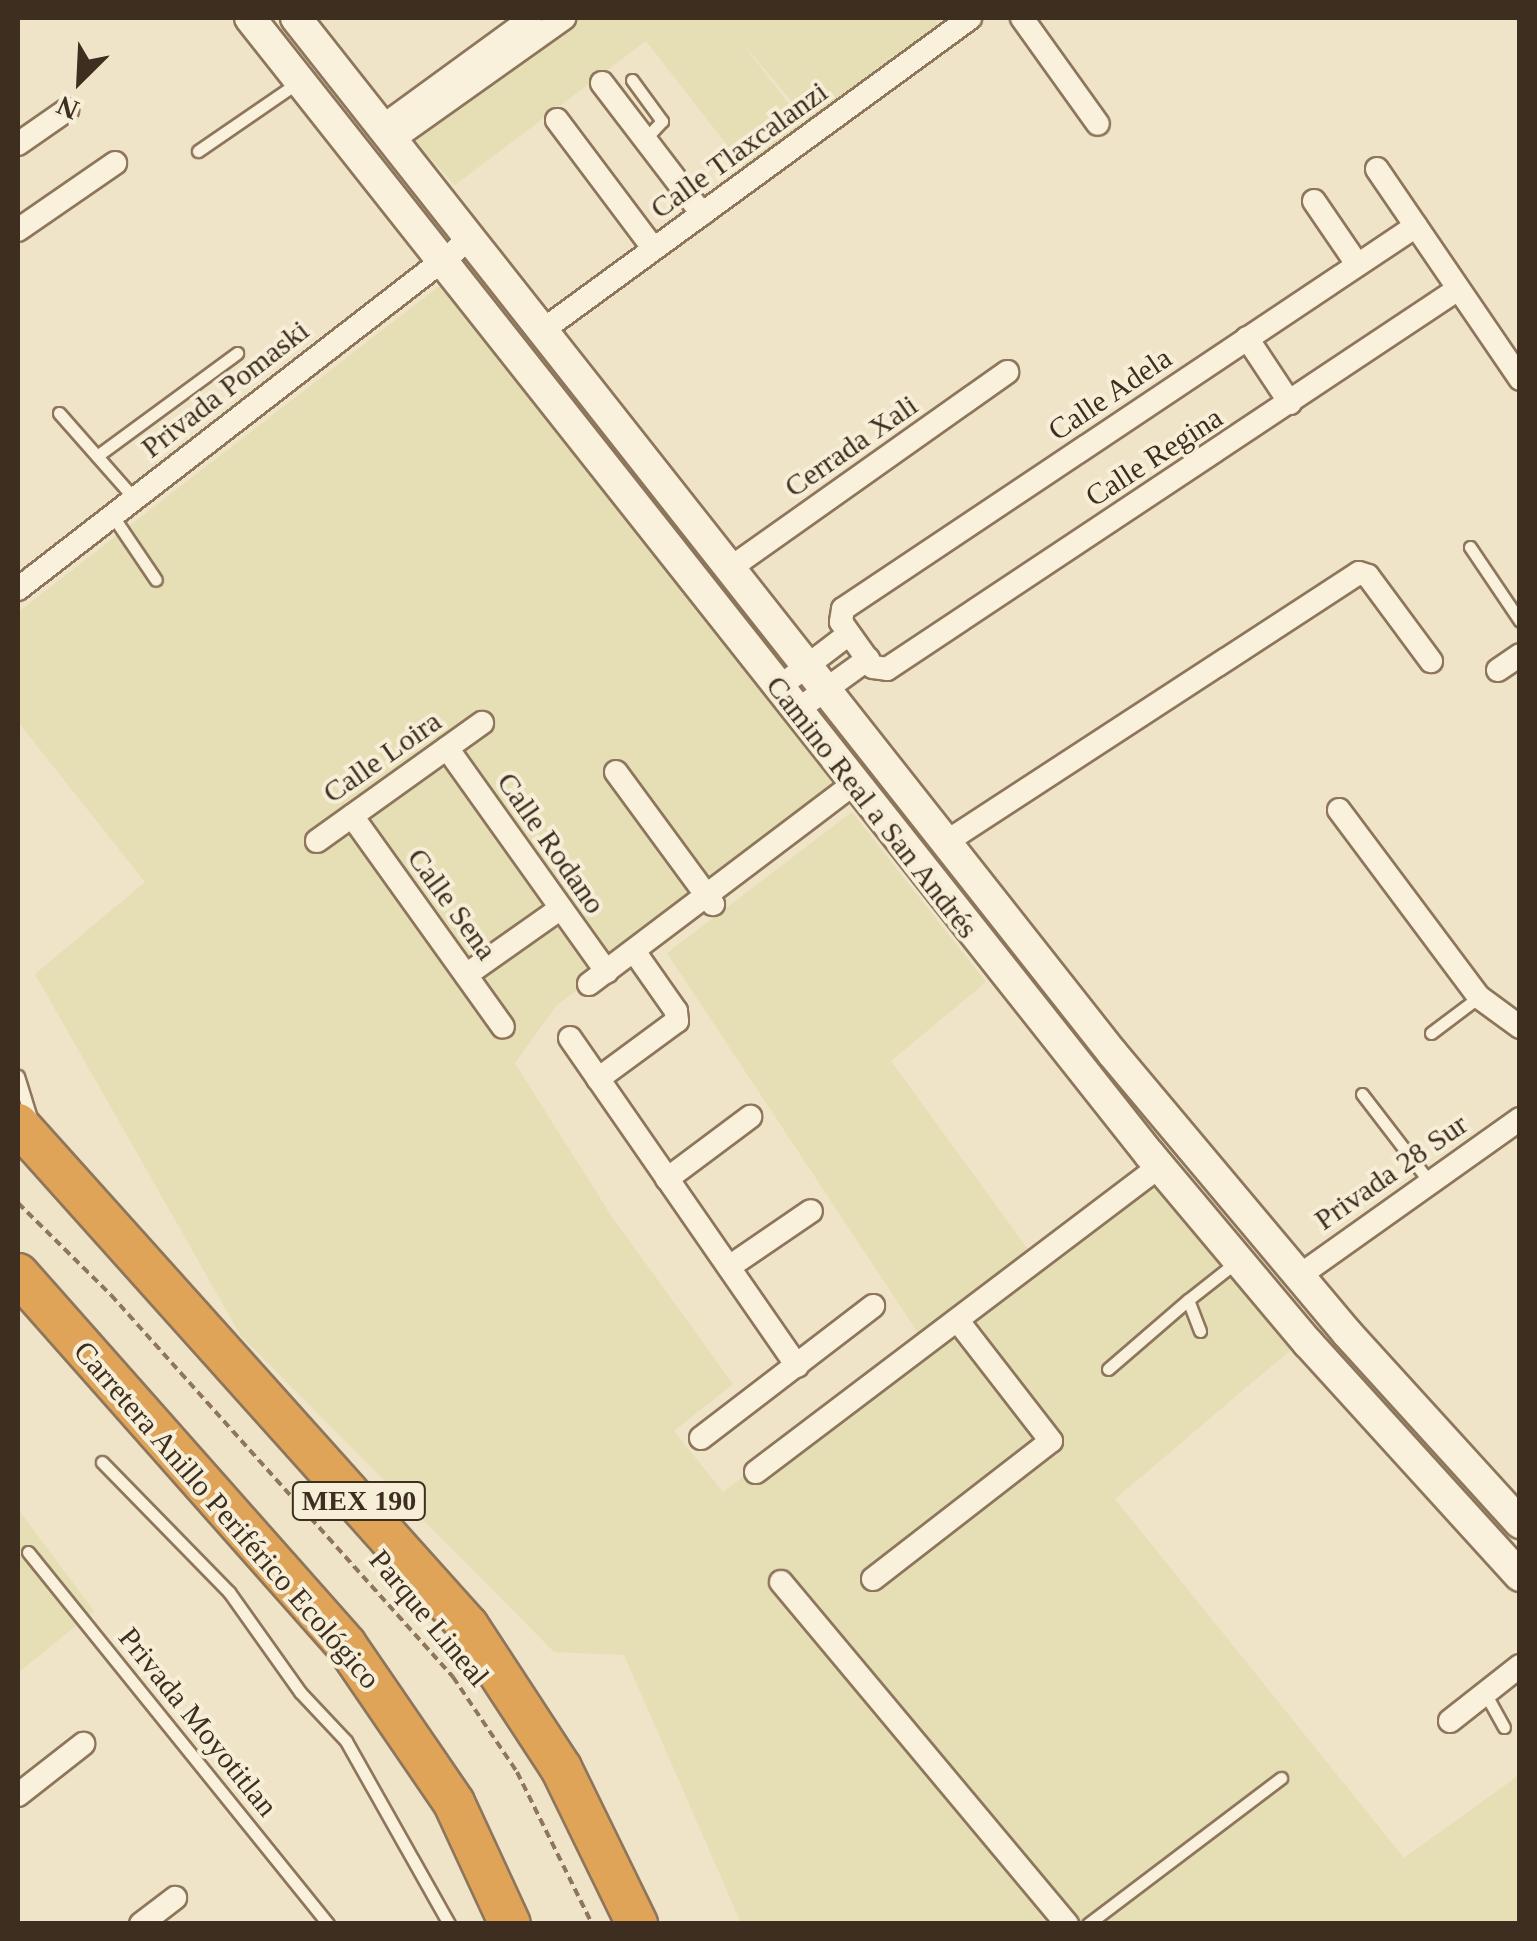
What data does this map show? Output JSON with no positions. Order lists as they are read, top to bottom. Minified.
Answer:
{"streets":{"highway":["MEX 190","Carretera Anillo Periférico Ecológico"],"main road":["Camino Real a San Andrés"],"street":["Calle Tlaxcalanzi","Privada Pomaski","Calle Adela","Cerrada Xali","Calle Regina","Calle Loira","Calle Rodano","Calle Sena","Privada 28 Sur"],"lane":["Privada Moyotitlan"],"path":["Parque Lineal"]},"crossings":[["Calle Tlaxcalanzi","Camino Real a San Andrés"],["Privada Pomaski","Camino Real a San Andrés"],["Calle Adela","Calle Regina"],["Calle Adela","Camino Real a San Andrés"],["Cerrada Xali","Camino Real a San Andrés"],["Calle Regina","Camino Real a San Andrés"],["Calle Loira","Calle Rodano"],["Calle Loira","Calle Sena"],["Camino Real a San Andrés","Privada 28 Sur"]],"north":"bottom left"}
